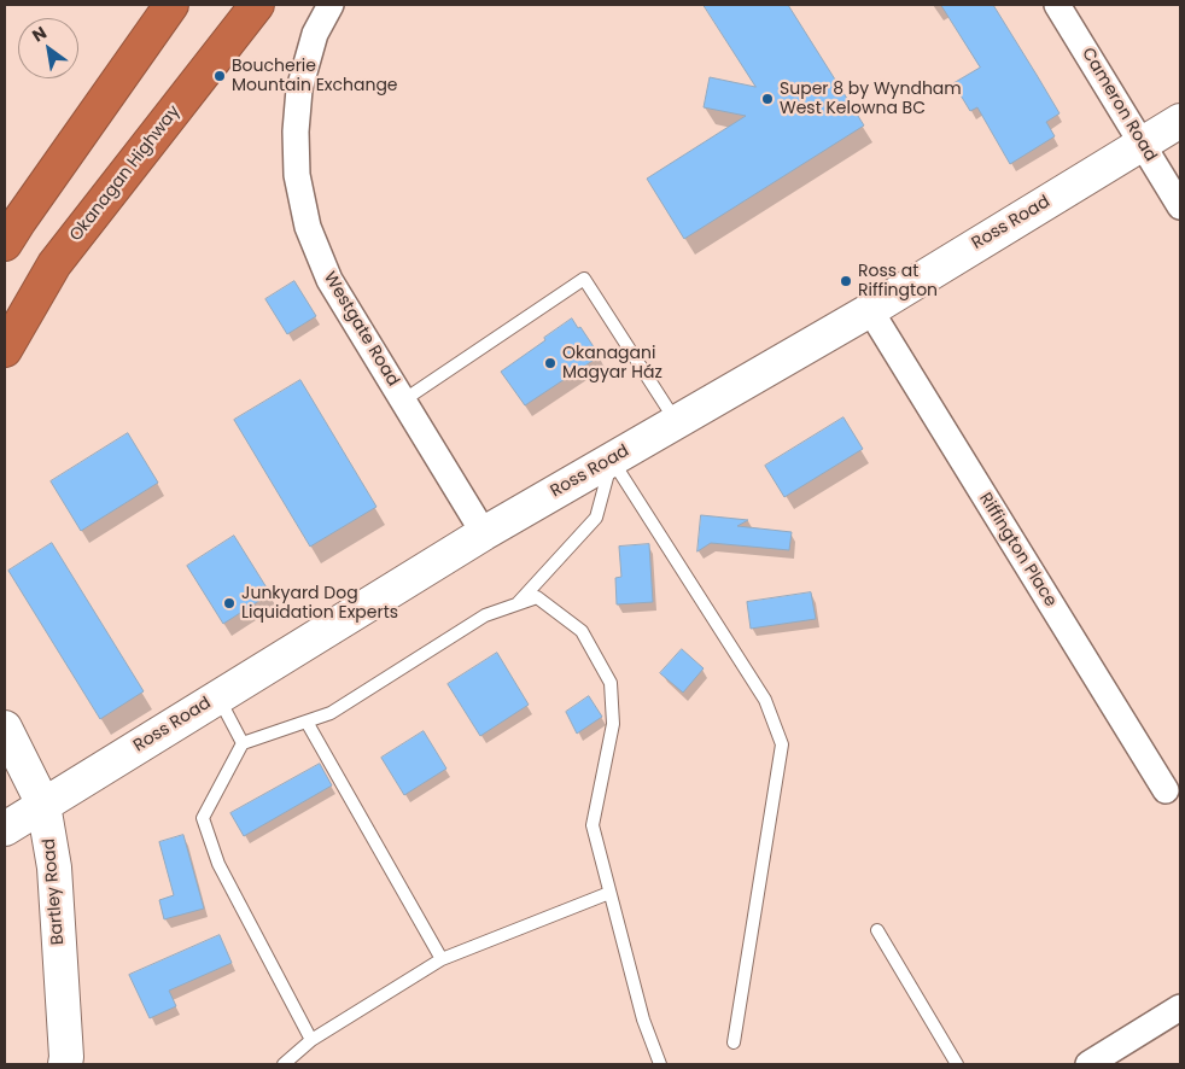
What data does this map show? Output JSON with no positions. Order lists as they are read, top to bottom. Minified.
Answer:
{"streets":{"highway":["Okanagan Highway"],"street":["Cameron Road","Ross Road","Westgate Road","Riffington Place","Bartley Road"]},"crossings":[["Cameron Road","Ross Road"],["Ross Road","Westgate Road"],["Ross Road","Riffington Place"],["Ross Road","Bartley Road"]],"places":["Boucherie Mountain Exchange","Super 8 by Wyndham West Kelowna BC","Ross at Riffington","Okanagani Magyar Ház","Junkyard Dog Liquidation Experts"],"north":"top left"}
